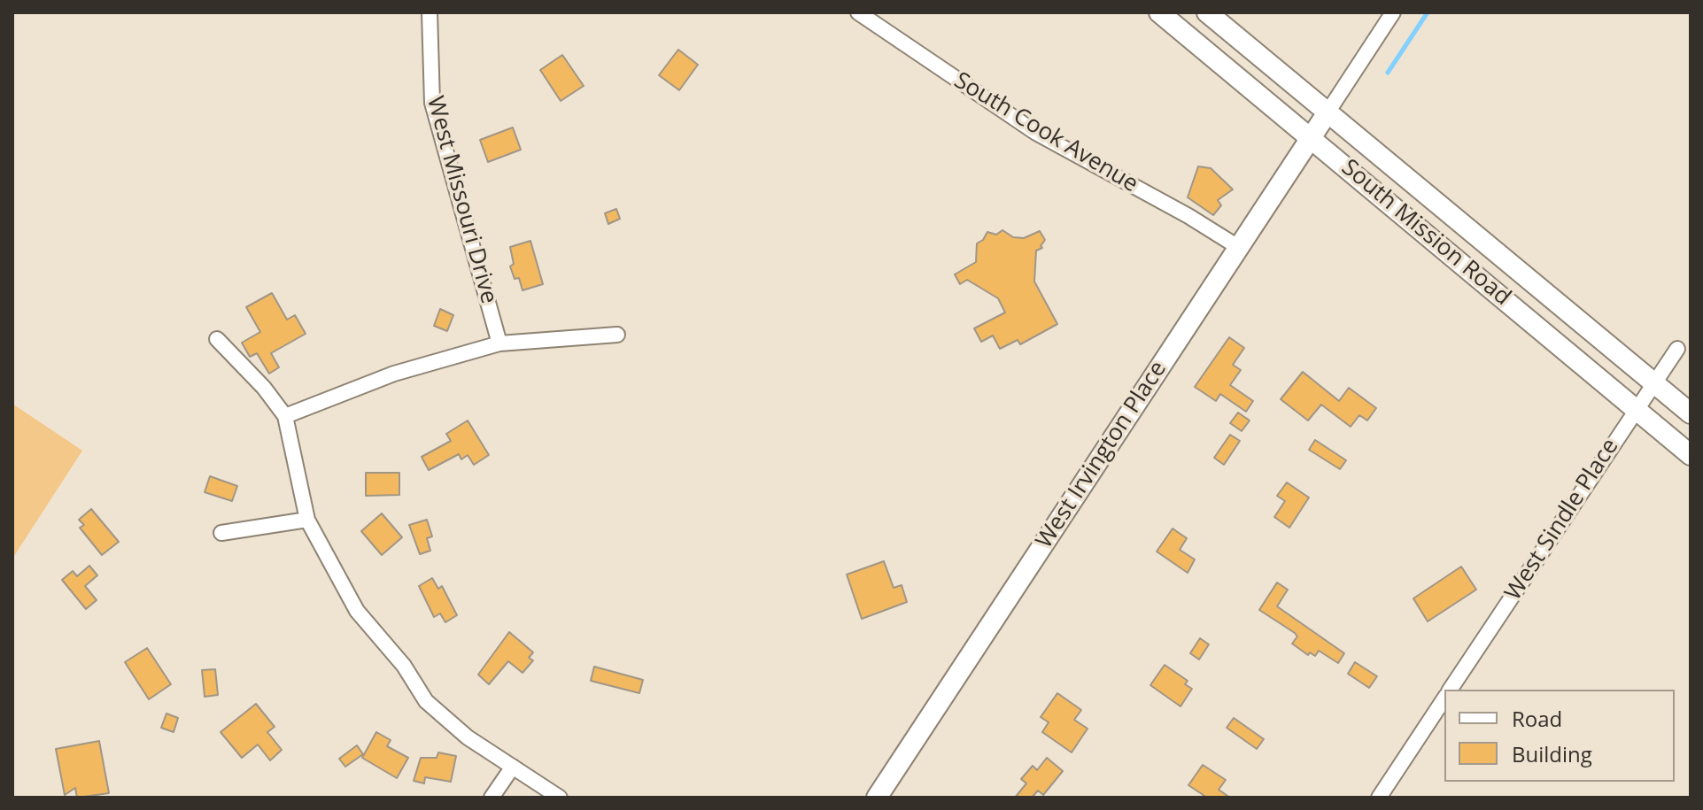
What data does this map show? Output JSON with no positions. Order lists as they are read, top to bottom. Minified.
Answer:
{"streets":{"main road":["South Mission Road","West Irvington Place"],"street":["South Cook Avenue","West Missouri Drive","West Sindle Place"]},"crossings":[["South Cook Avenue","West Irvington Place"],["South Mission Road","West Irvington Place"],["South Mission Road","West Sindle Place"]],"legend":["Road","Building"]}
